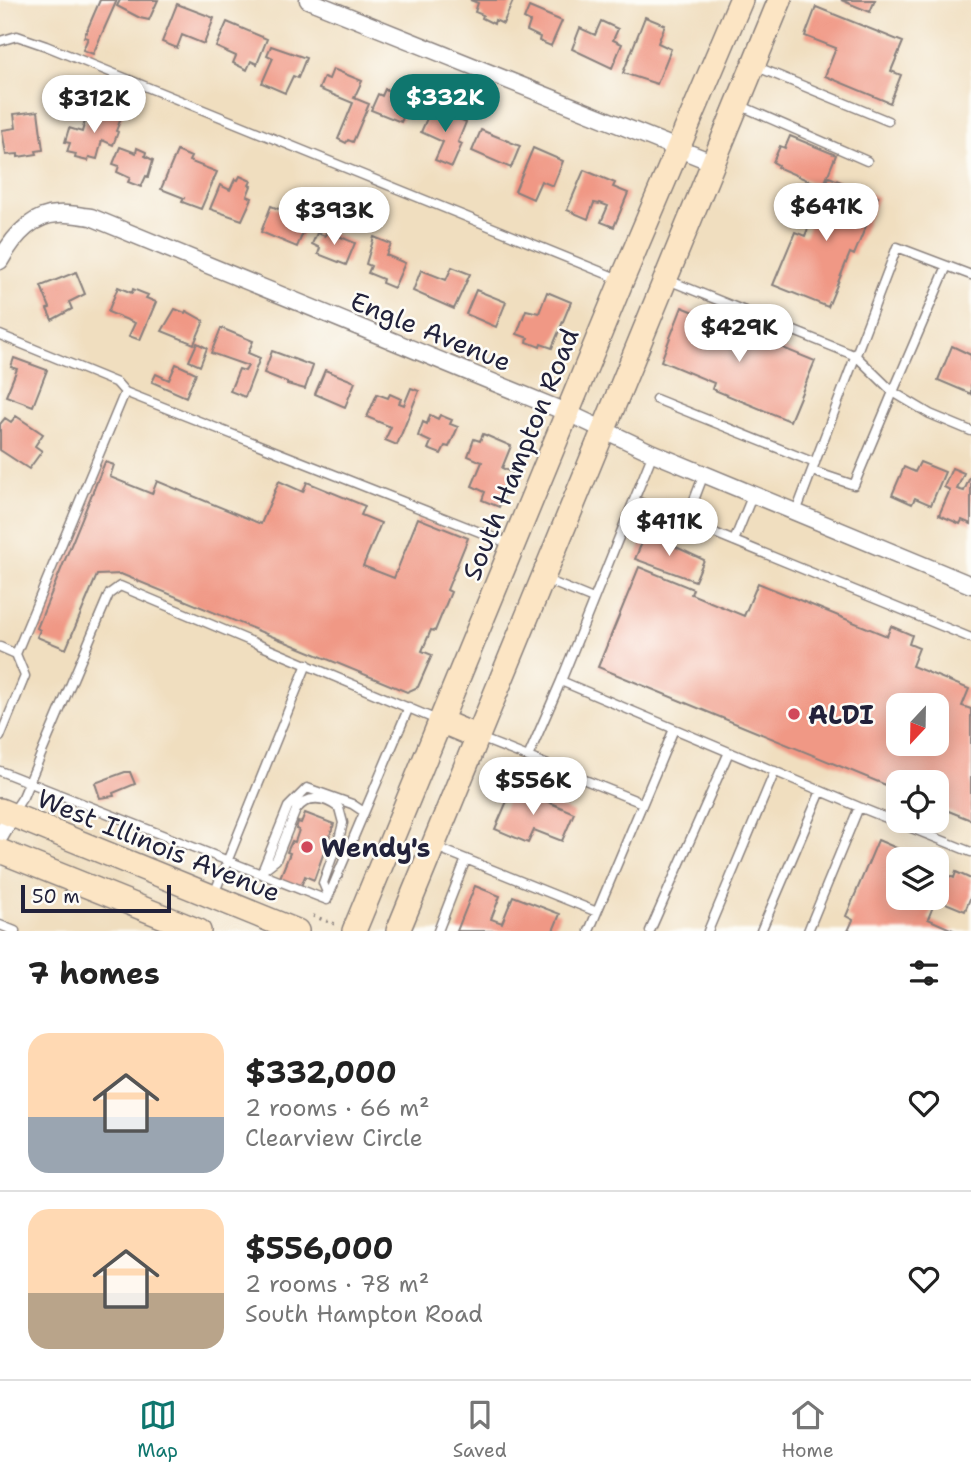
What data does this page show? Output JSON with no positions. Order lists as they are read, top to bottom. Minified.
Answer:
{"streets":{"main road":["South Hampton Road","West Illinois Avenue"],"street":["Engle Avenue"]},"crossings":[["Engle Avenue","South Hampton Road"]],"places":["ALDI","Wendy's"],"scale_bar":"50 m","north":"bottom","page":{"price":["$332K","$312K","$641K","$393K","$429K","$411K","$556K"],"scale":"50 m","heading":"7 homes","list":[{"name":"$332,000","note":"2 rooms · 66 m² · Clearview Circle"},{"name":"$556,000","note":"2 rooms · 78 m² · South Hampton Road"}],"tabs":["Map","Saved","Home"]}}
